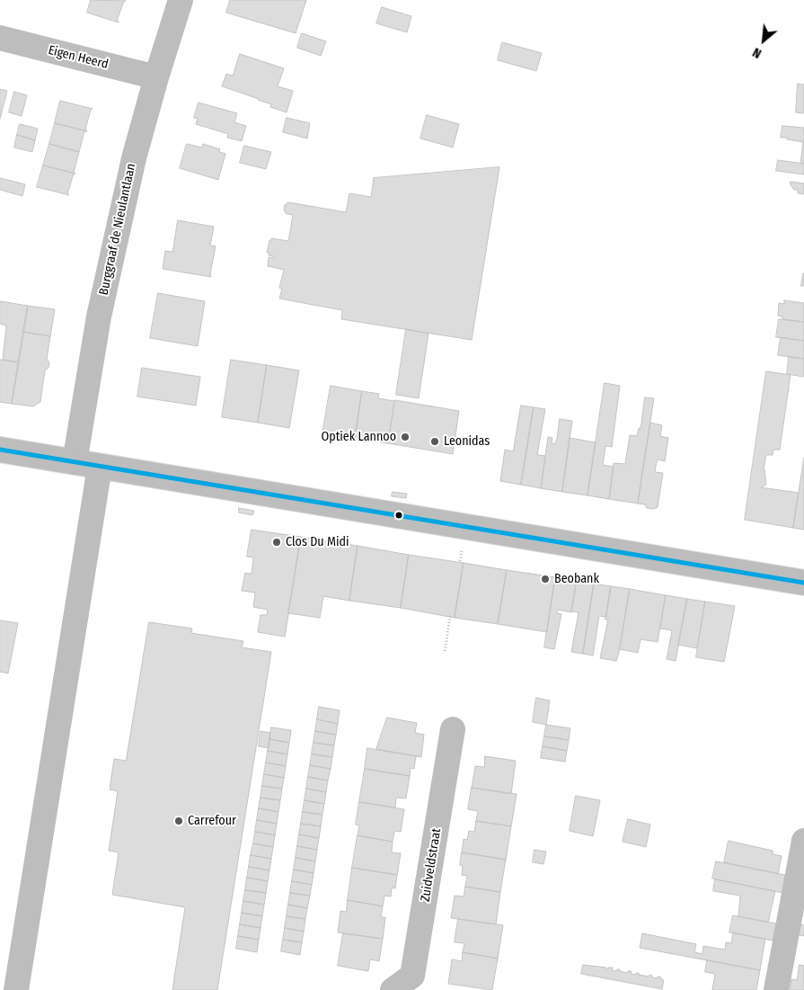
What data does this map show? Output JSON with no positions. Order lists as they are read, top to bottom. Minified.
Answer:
{"streets":{"street":["Eigen Heerd","Burggraaf de Nieulantlaan","Zuidveldstraat"]},"crossings":[["Eigen Heerd","Burggraaf de Nieulantlaan"]],"places":["Optiek Lannoo","Leonidas","Clos Du Midi","Beobank","Carrefour"],"north":"bottom left"}
